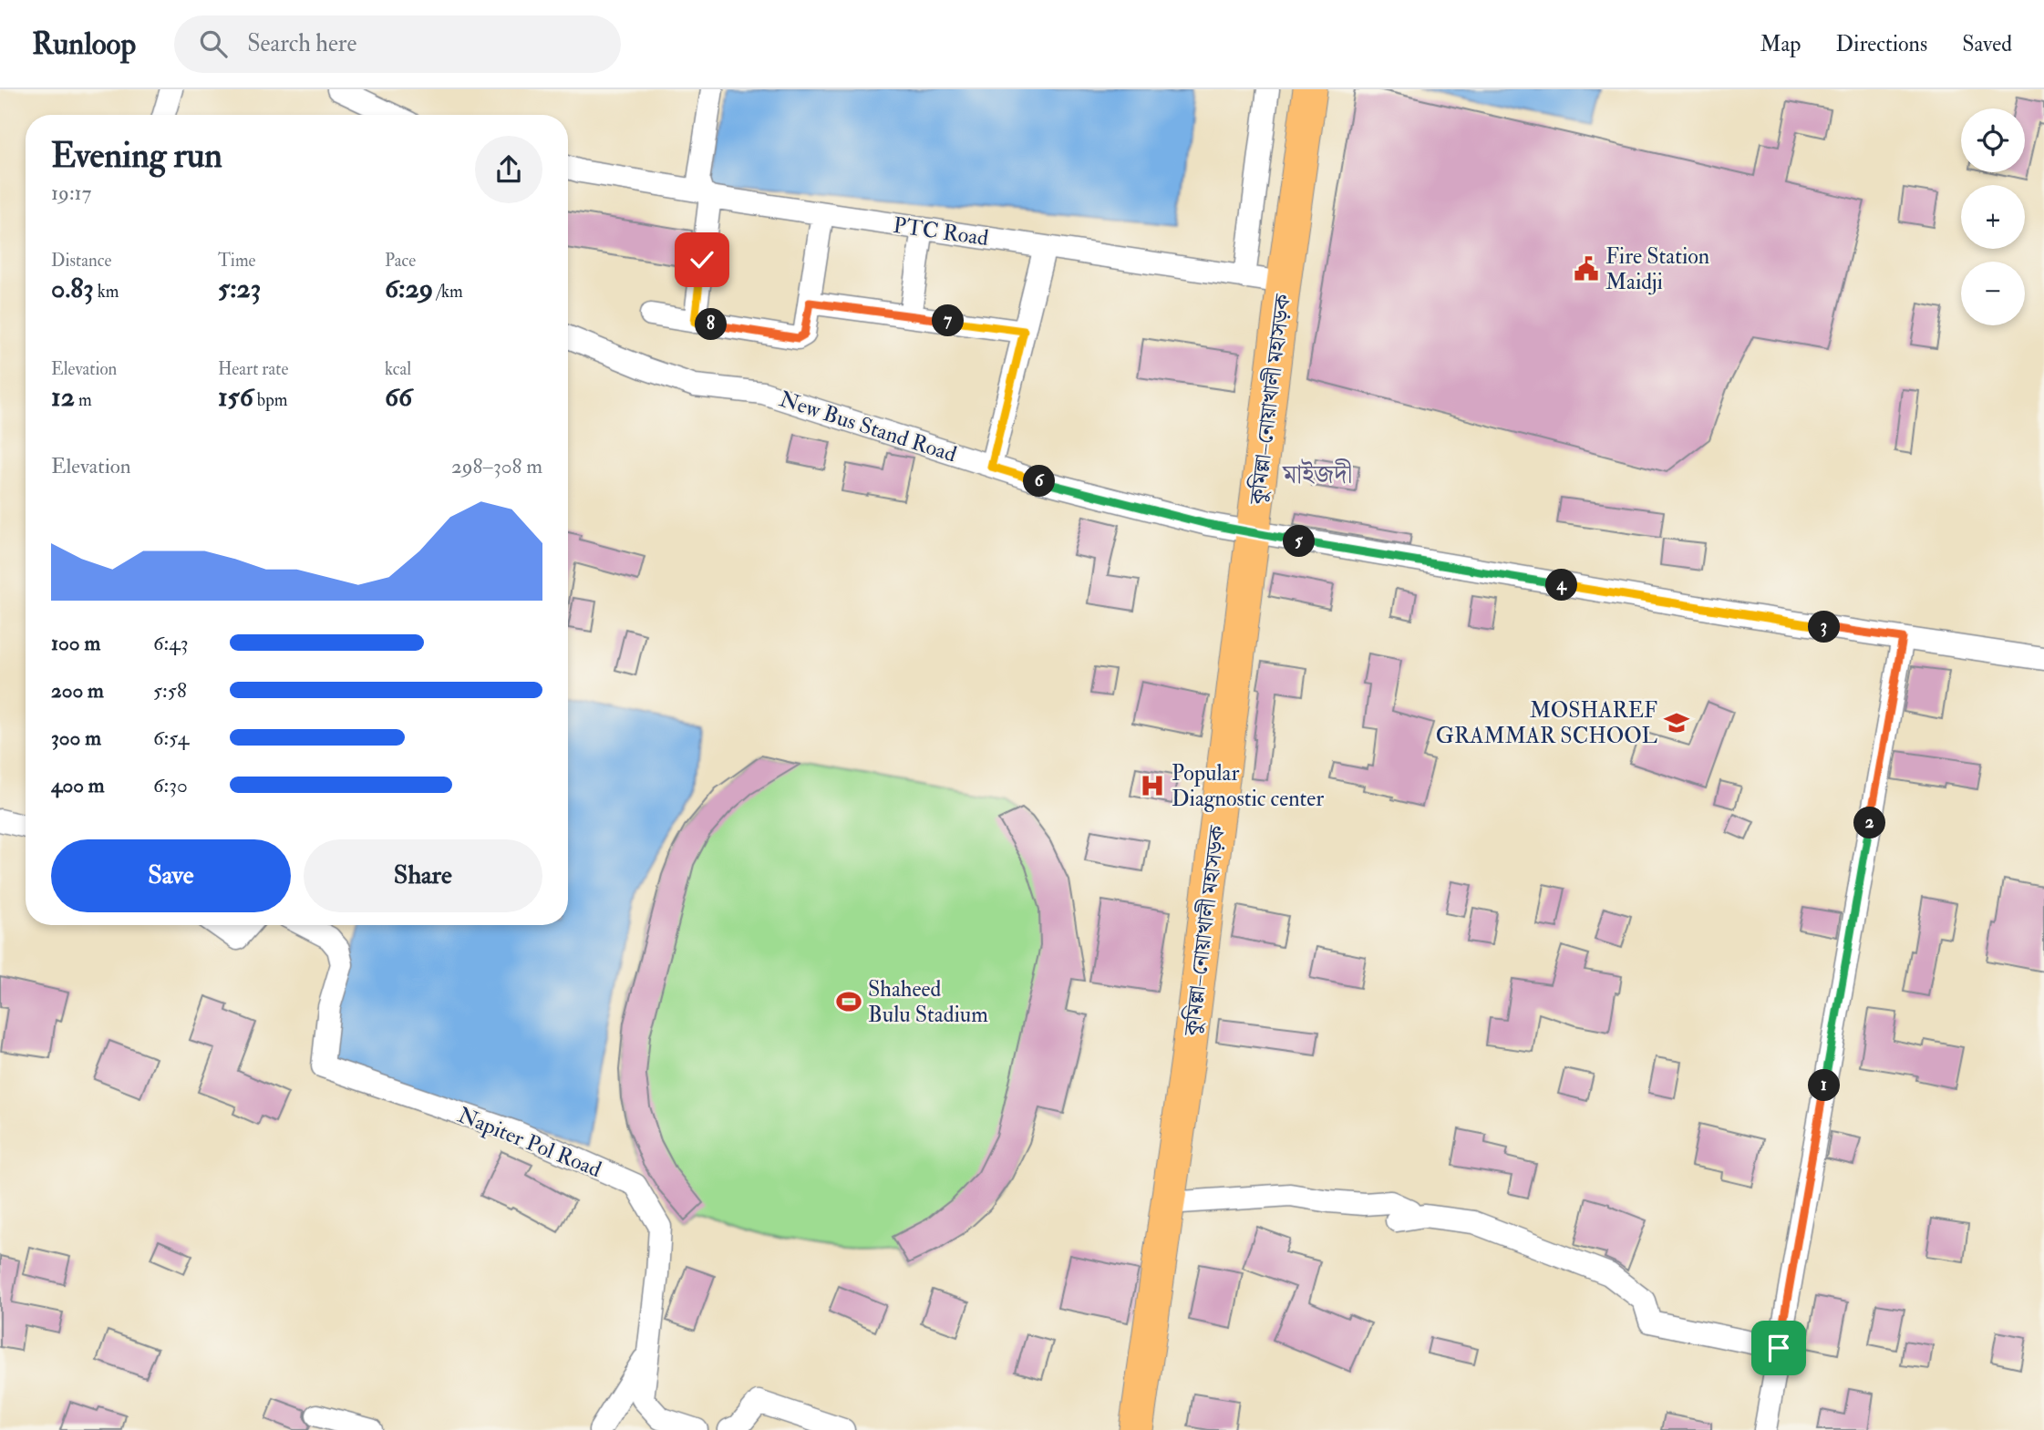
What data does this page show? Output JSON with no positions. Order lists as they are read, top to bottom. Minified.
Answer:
{"streets":{"highway":["কুমিল্লা–নোয়াখালী মহাসড়ক"],"street":["PTC Road","New Bus Stand Road","Napiter Pol Road"]},"crossings":[["PTC Road","কুমিল্লা–নোয়াখালী মহাসড়ক"],["কুমিল্লা–নোয়াখালী মহাসড়ক","New Bus Stand Road"]],"districts":["মাইজদী"],"places":{"public building":["Fire Station Maidji"],"school or university":["MOSHAREF GRAMMAR SCHOOL"],"hospital":["Popular Diagnostic center"],"sports":["Shaheed Bulu Stadium"]},"page":{"header":"Runloop","search":"Search here","nav":["Map","Directions","Saved"],"map_buttons":["+","−"],"heading":["Evening run","19:17"],"stats":[["Distance","0.83 km"],["Time","5:23"],["Pace","6:29 /km"],["Elevation","12 m"],["Heart rate","156 bpm"],["kcal","66"]],"pins":["7","8","6","5","4","3","2","1"],"chart":["Elevation","298–308 m"],"list":[{"name":"100 m","note":"6:43"},{"name":"200 m","note":"5:58"},{"name":"300 m","note":"6:54"},{"name":"400 m","note":"6:30"}],"buttons":["Save","Share"]}}
